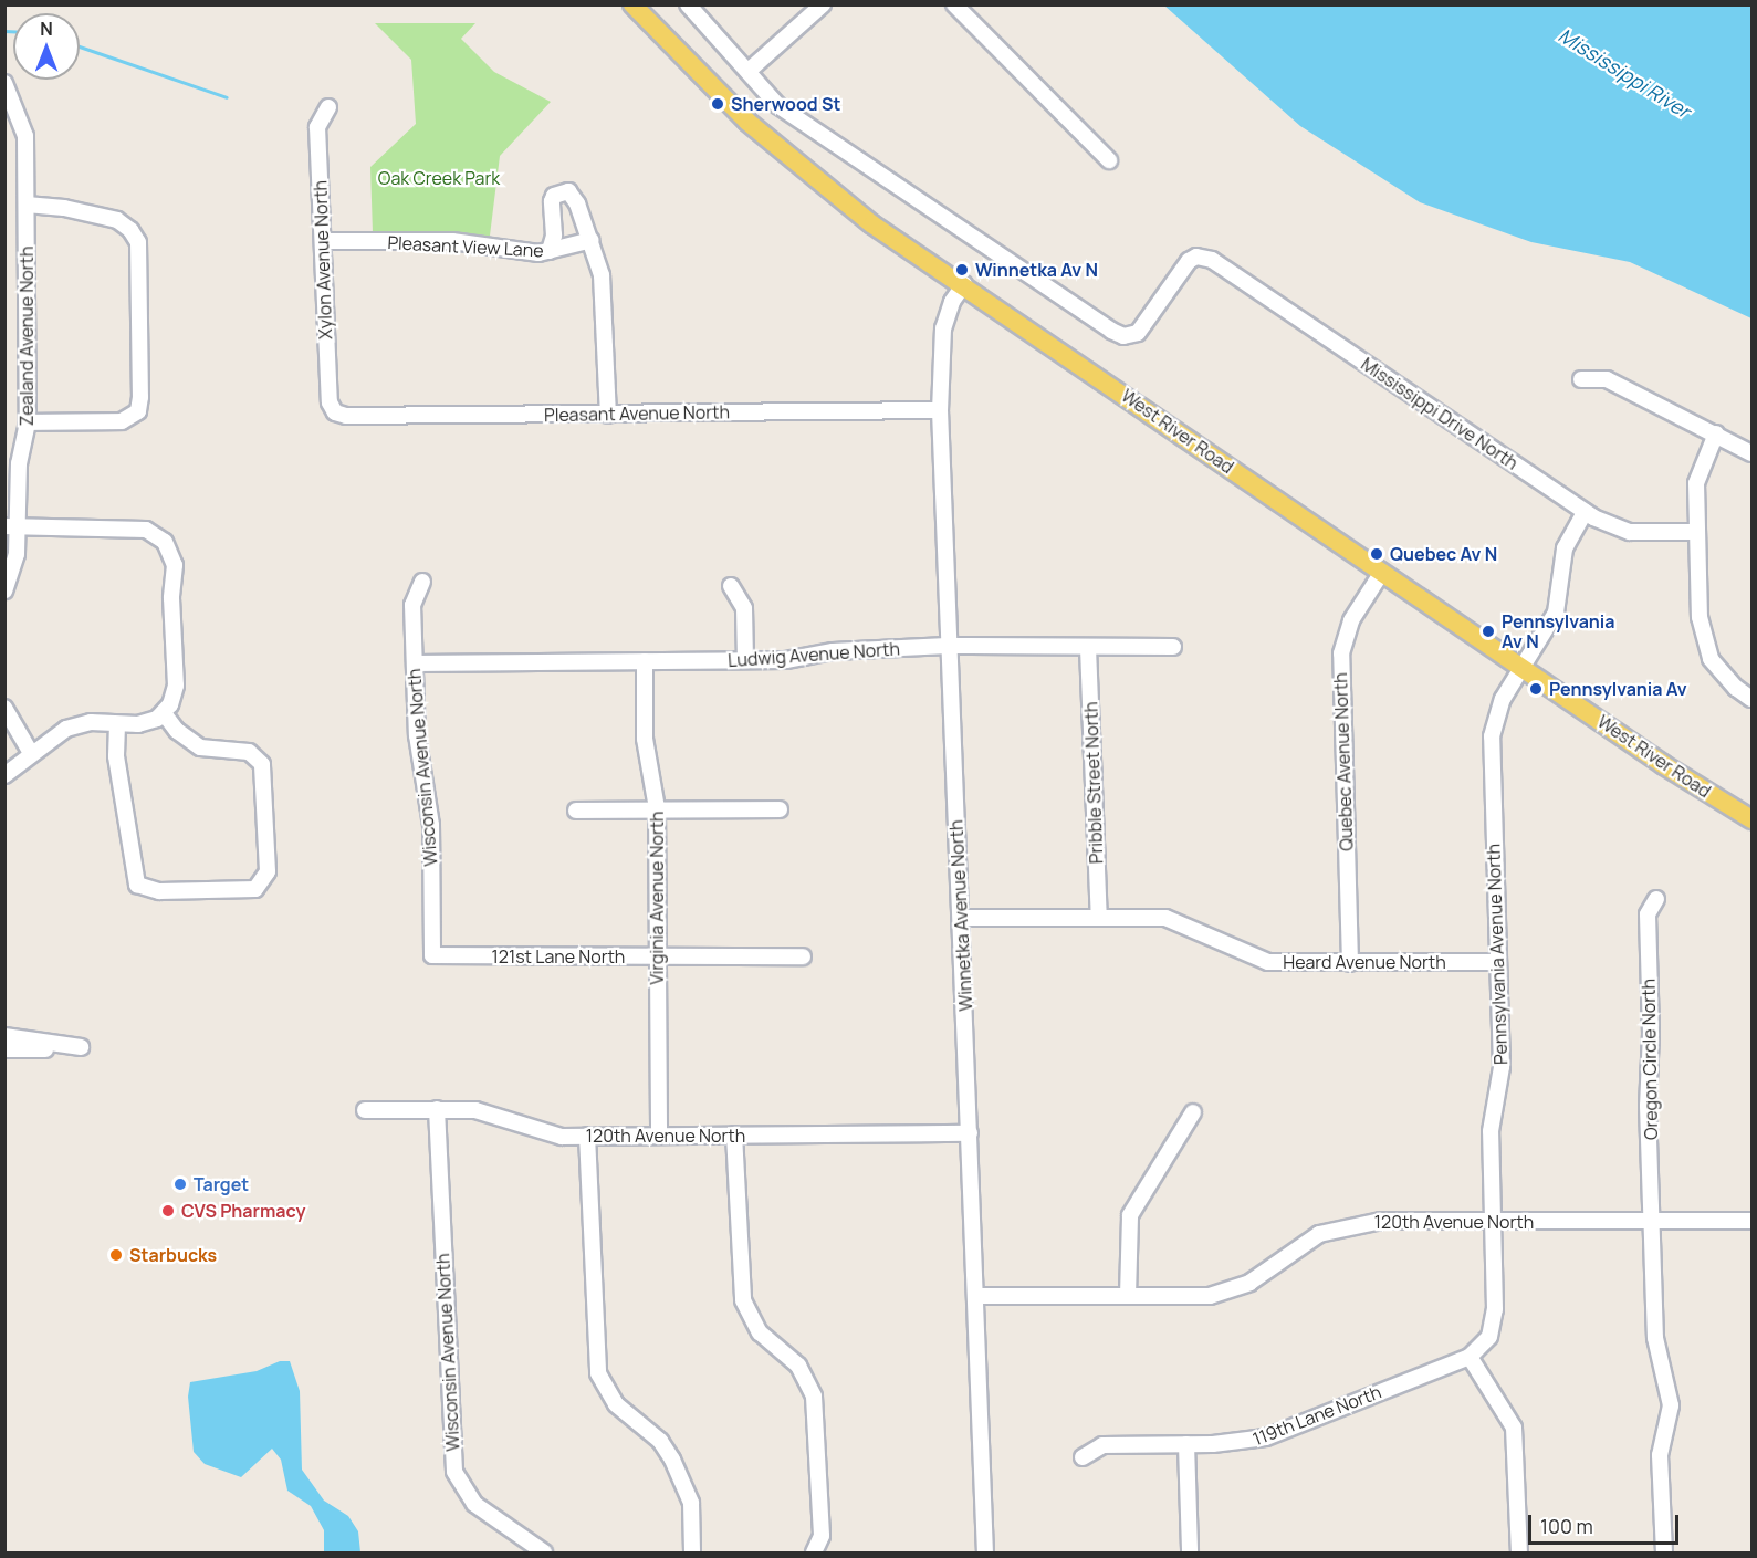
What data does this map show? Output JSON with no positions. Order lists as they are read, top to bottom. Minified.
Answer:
{"streets":{"main road":["West River Road"],"street":["Pleasant View Lane","Xylon Avenue North","Zealand Avenue North","Pleasant Avenue North","Mississippi Drive North","Ludwig Avenue North","Quebec Avenue North","Wisconsin Avenue North","Pribble Street North","Virginia Avenue North","Winnetka Avenue North","Pennsylvania Avenue North","121st Lane North","Heard Avenue North","Oregon Circle North","120th Avenue North","119th Lane North"]},"crossings":[["Pleasant View Lane","Xylon Avenue North"],["Xylon Avenue North","Pleasant Avenue North"],["Pleasant Avenue North","Winnetka Avenue North"],["Mississippi Drive North","Pennsylvania Avenue North"],["West River Road","Quebec Avenue North"],["West River Road","Winnetka Avenue North"],["West River Road","Pennsylvania Avenue North"],["Ludwig Avenue North","Wisconsin Avenue North"],["Ludwig Avenue North","Pribble Street North"],["Ludwig Avenue North","Virginia Avenue North"],["Ludwig Avenue North","Winnetka Avenue North"],["Quebec Avenue North","Heard Avenue North"],["Wisconsin Avenue North","121st Lane North"],["Wisconsin Avenue North","120th Avenue North"],["Pribble Street North","Heard Avenue North"],["Virginia Avenue North","121st Lane North"],["Virginia Avenue North","120th Avenue North"],["Winnetka Avenue North","Heard Avenue North"],["Winnetka Avenue North","120th Avenue North"],["Pennsylvania Avenue North","Heard Avenue North"],["Pennsylvania Avenue North","120th Avenue North"],["Pennsylvania Avenue North","119th Lane North"],["Oregon Circle North","120th Avenue North"]],"water":["Mississippi River"],"parks":["Oak Creek Park"],"places":["Sherwood St","Winnetka Av N","Quebec Av N","Pennsylvania Av N","Pennsylvania Av","Target","CVS Pharmacy","Starbucks"],"scale_bar":"100 m","north":"top"}
